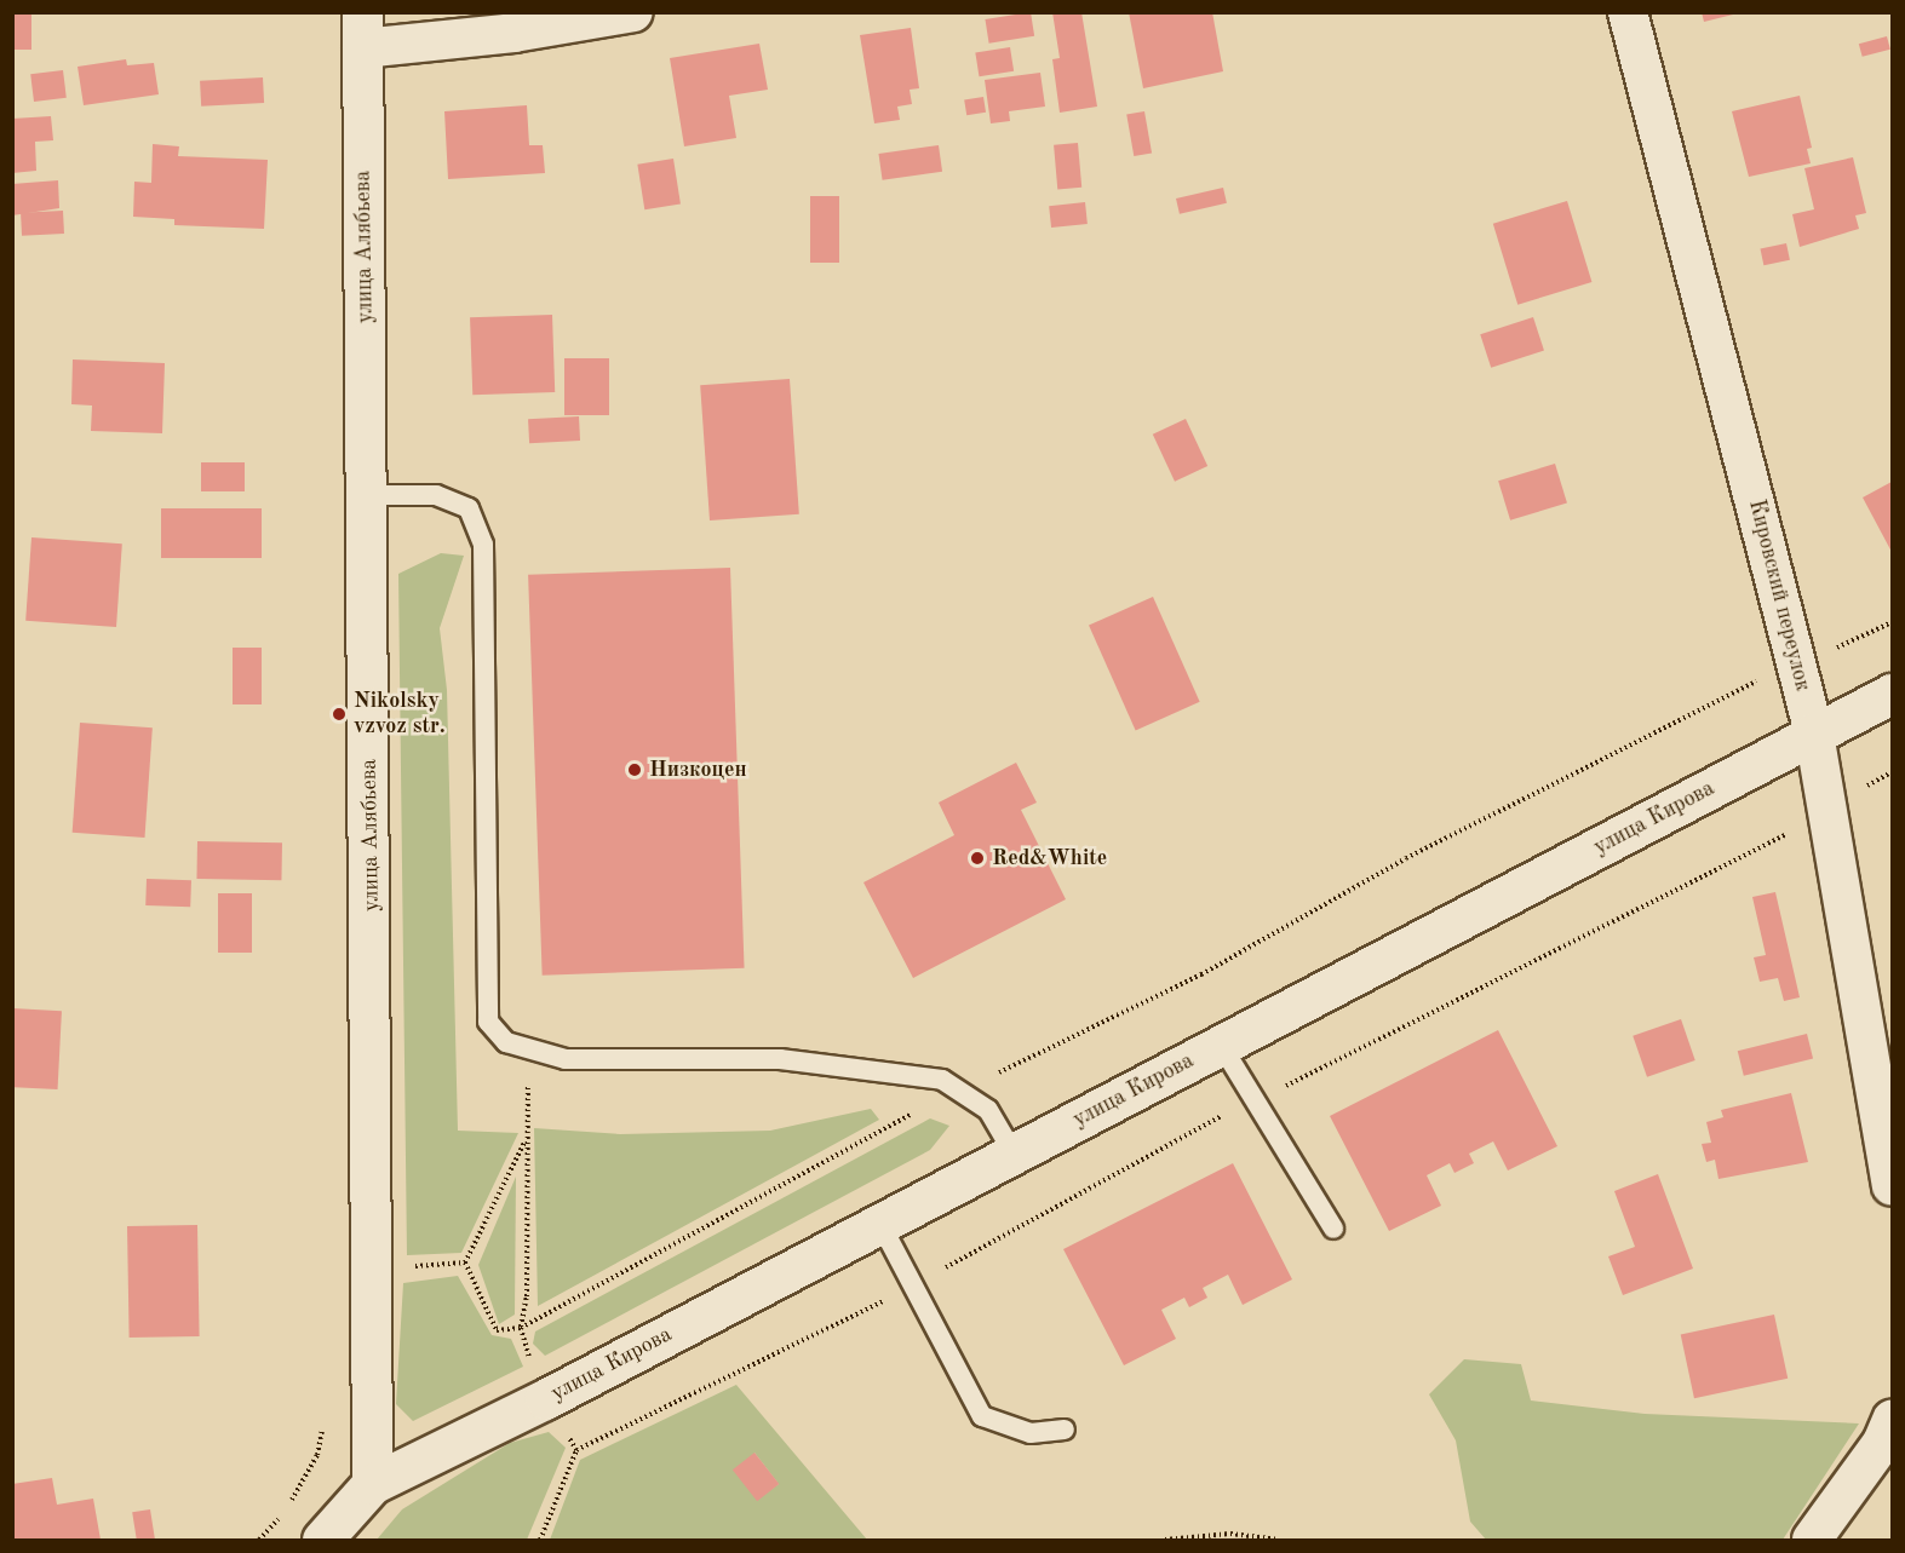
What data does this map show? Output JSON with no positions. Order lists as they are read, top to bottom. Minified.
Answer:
{"streets":{"main road":["улица Алябьева","улица Кирова"],"street":["Кировский переулок"]},"crossings":[["улица Алябьева","улица Кирова"],["Кировский переулок","улица Кирова"]],"places":["Nikolsky vzvoz str.","Низкоцен","Red&White"]}
